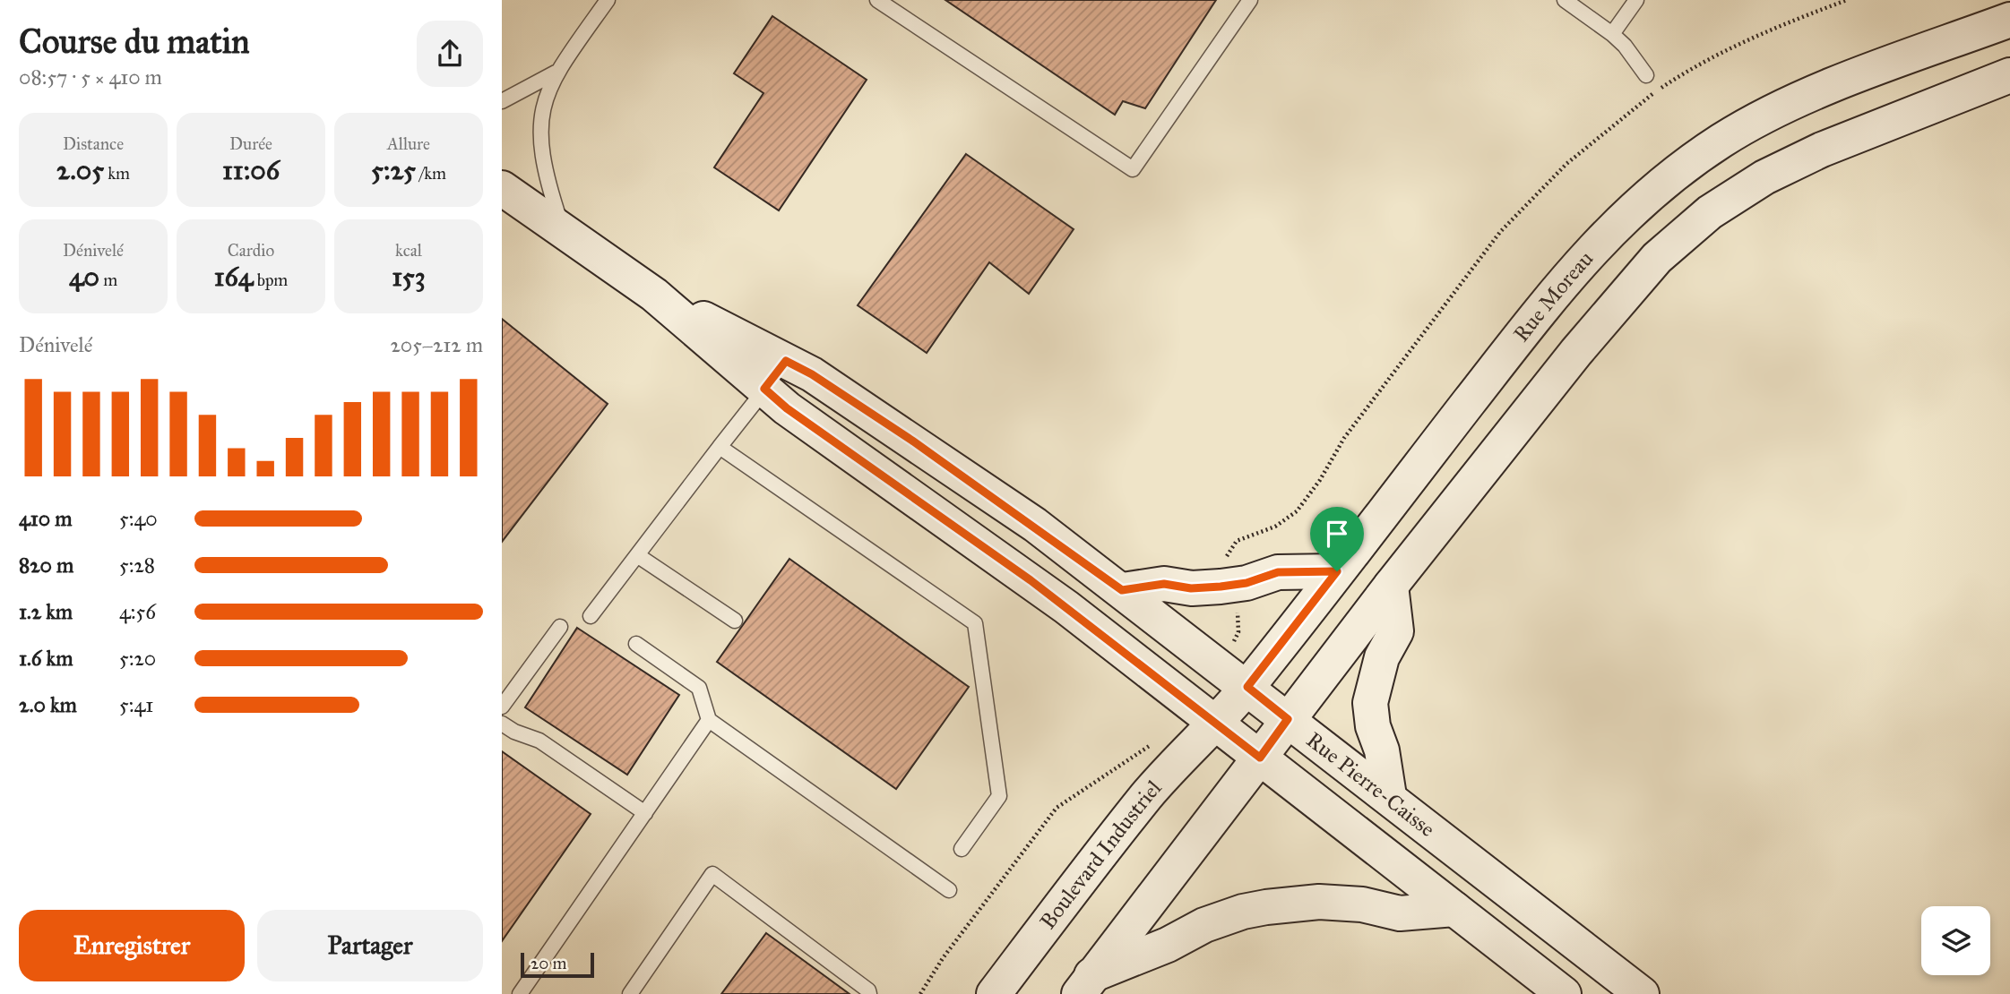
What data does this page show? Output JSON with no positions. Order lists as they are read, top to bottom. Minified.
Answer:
{"streets":{"main road":["Rue Moreau","Rue Pierre-Caisse","Boulevard Industriel"]},"crossings":[["Rue Moreau","Rue Pierre-Caisse"],["Rue Moreau","Boulevard Industriel"],["Rue Pierre-Caisse","Boulevard Industriel"]],"scale_bar":"20 m","page":{"heading":["Course du matin","08:57 · 5 × 410 m"],"stats":[["Distance","2.05 km"],["Durée","11:06"],["Allure","5:25 /km"],["Dénivelé","40 m"],["Cardio","164 bpm"],["kcal","153"]],"chart":["Dénivelé","205–212 m"],"list":[{"name":"410 m","note":"5:40"},{"name":"820 m","note":"5:28"},{"name":"1.2 km","note":"4:56"},{"name":"1.6 km","note":"5:20"},{"name":"2.0 km","note":"5:41"}],"buttons":["Enregistrer","Partager"],"scale":"20 m"}}
